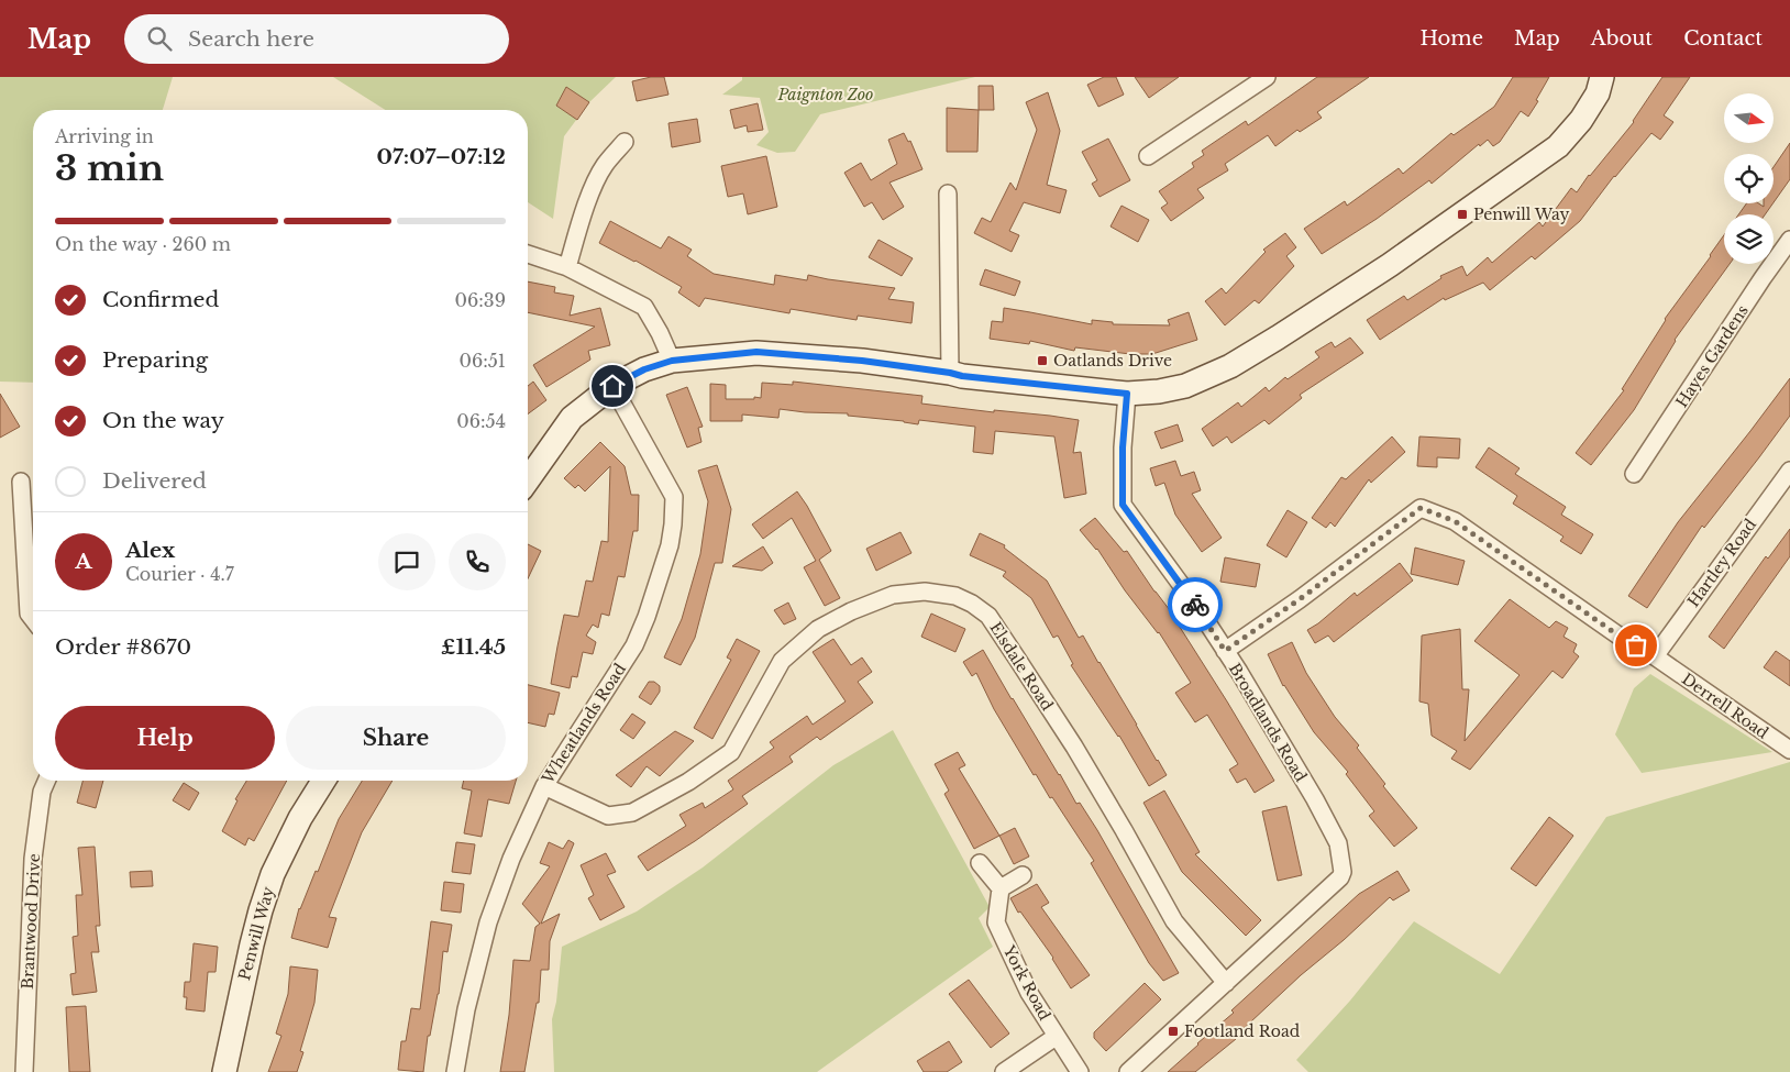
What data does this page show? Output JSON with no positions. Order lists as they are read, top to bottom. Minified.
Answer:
{"streets":{"street":["Hayes Gardens","Hartley Road","Elsdale Road","Derrell Road","Broadlands Road","Wheatlands Road","Brantwood Drive","Penwill Way","York Road"]},"crossings":[["Hartley Road","Derrell Road"],["Elsdale Road","Broadlands Road"],["Elsdale Road","Wheatlands Road"],["Derrell Road","Broadlands Road"]],"parks":["Paignton Zoo"],"places":{"transit":["Penwill Way","Oatlands Drive","Footland Road"]},"north":"right","page":{"header":"Map","search":"Search here","nav":["Home","Map","About","Contact"],"heading":["3 min","Arriving in","07:07–07:12"],"panel":["Alex","Courier · 4.7","Order #8670","£11.45"],"bar":"On the way · 260 m","list":[["Confirmed","06:39"],["Preparing","06:51"],["On the way","06:54"],"Delivered"],"round":"A","buttons":["Help","Share"]}}
